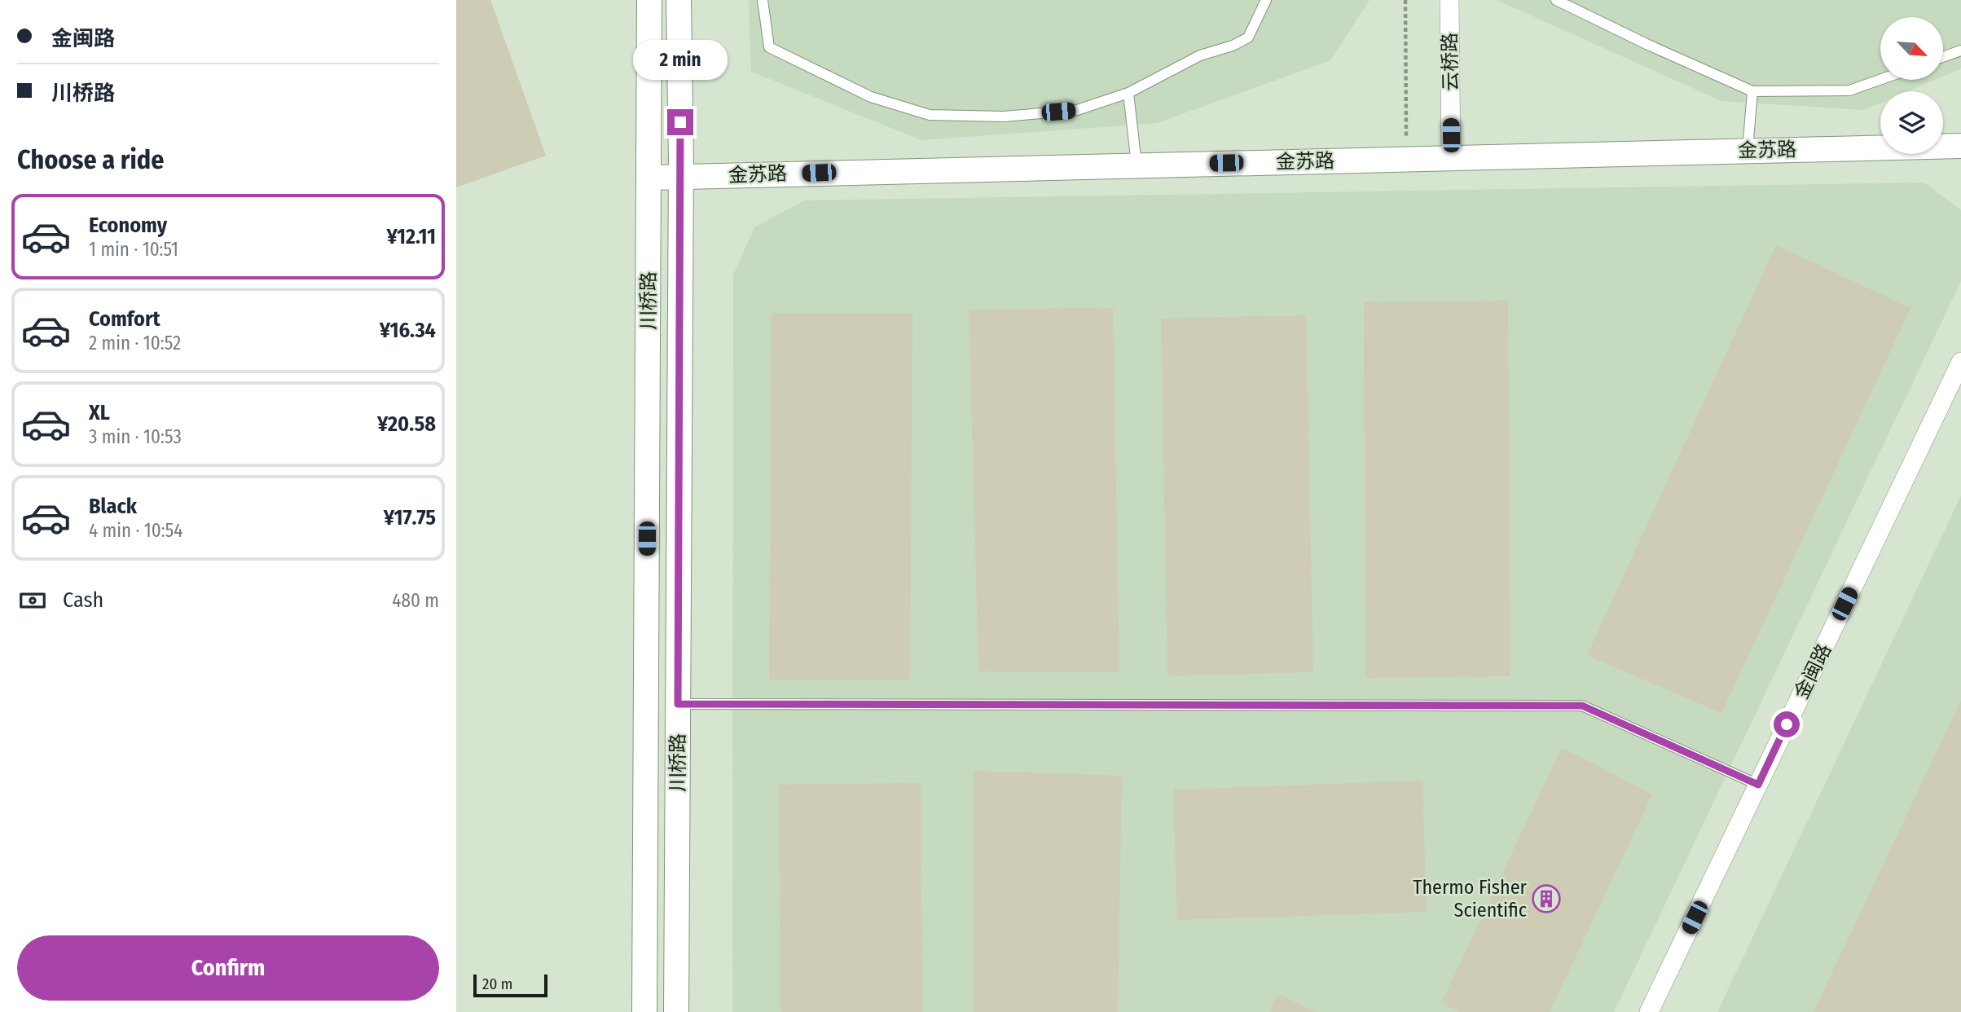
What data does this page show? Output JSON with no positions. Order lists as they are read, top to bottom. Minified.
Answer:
{"streets":{"street":["云桥路","金苏路","川桥路","金闽路"]},"crossings":[["云桥路","金苏路"],["金苏路","川桥路"]],"places":{"building":["Thermo Fisher Scientific"]},"scale_bar":"20 m","north":"bottom right","page":{"banner":["金闽路","川桥路"],"bubble":"2 min","heading":"Choose a ride","list":[{"name":"Economy","note":"1 min · 10:51","value":"¥12.11"},{"name":"Comfort","note":"2 min · 10:52","value":"¥16.34"},{"name":"XL","note":"3 min · 10:53","value":"¥20.58"},{"name":"Black","note":"4 min · 10:54","value":"¥17.75"}],"pay":["Cash","480 m"],"buttons":"Confirm","scale":"20 m"}}
